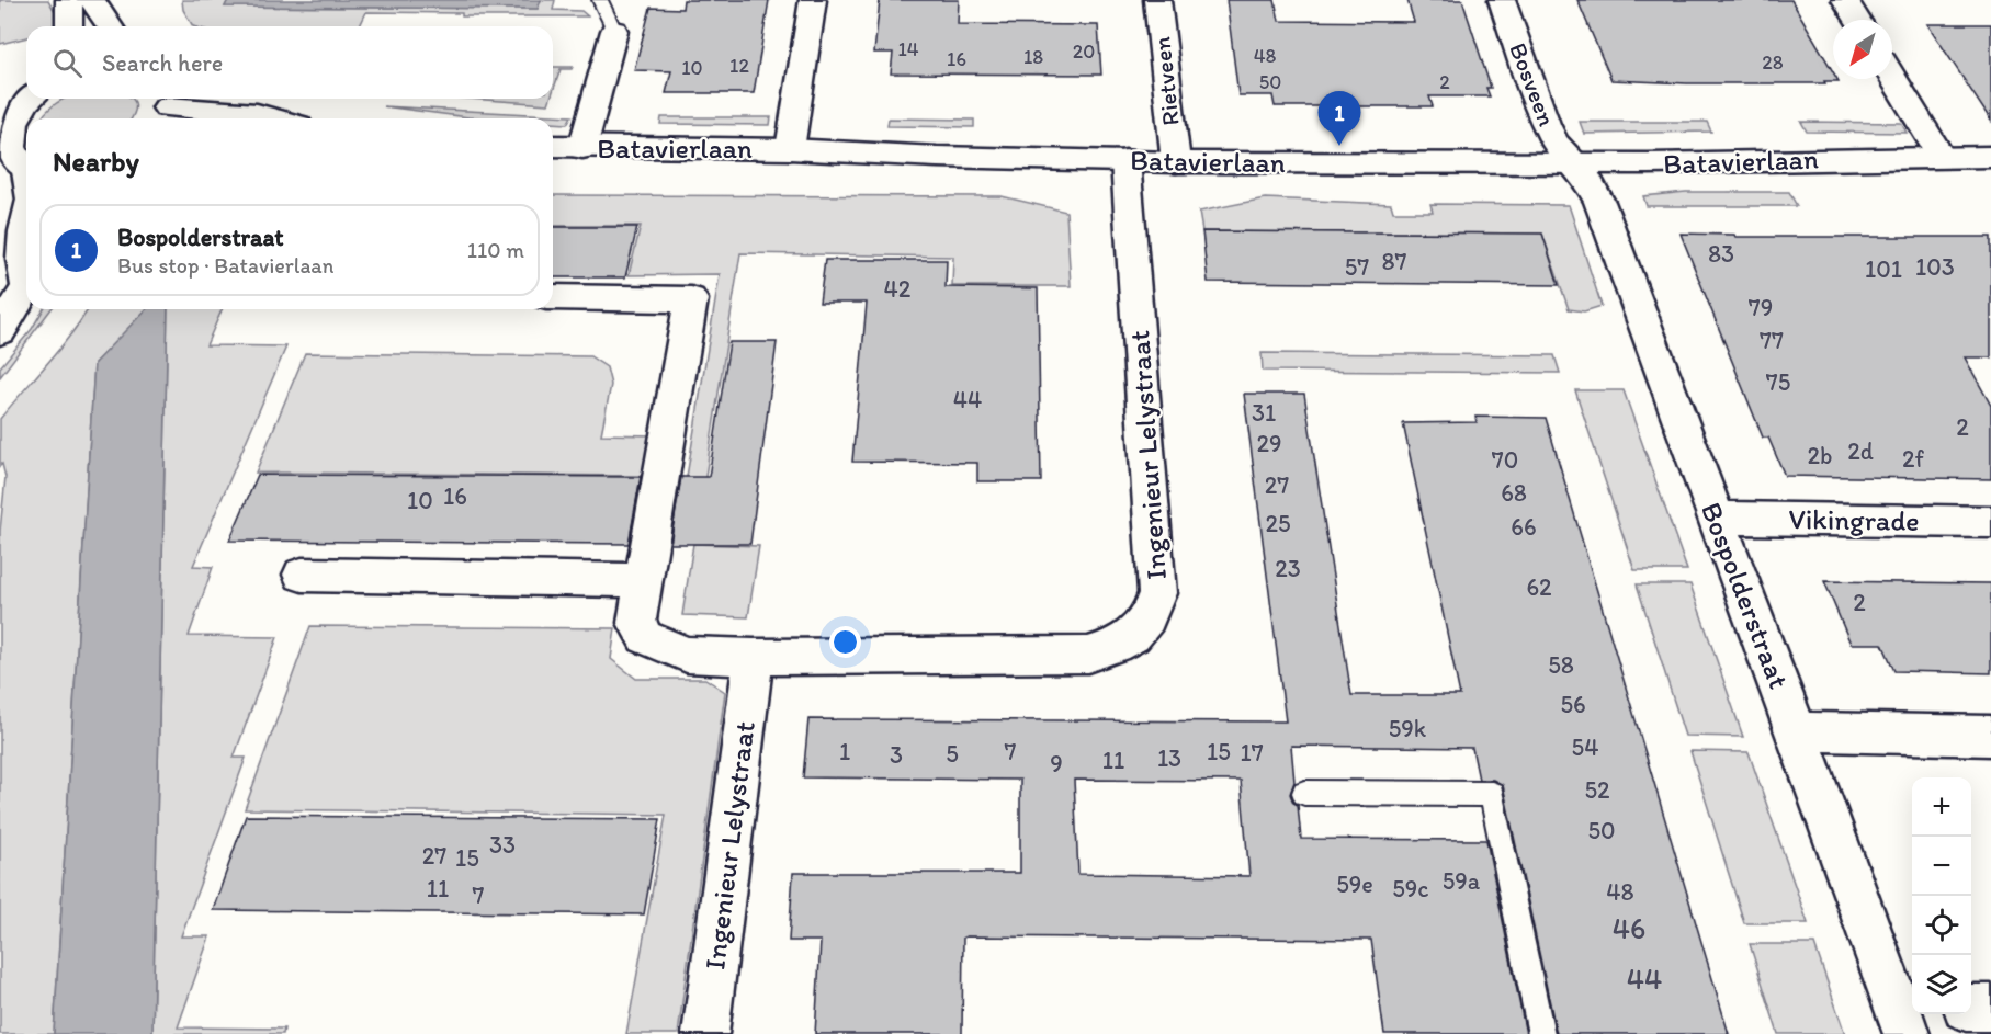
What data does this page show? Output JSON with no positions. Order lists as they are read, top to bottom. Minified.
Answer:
{"streets":{"street":["Rietveen","Bosveen","Batavierlaan","Ingenieur Lelystraat","Vikingrade","Bospolderstraat"]},"crossings":[["Rietveen","Batavierlaan"],["Bosveen","Batavierlaan"],["Bosveen","Bospolderstraat"],["Batavierlaan","Ingenieur Lelystraat"],["Batavierlaan","Bospolderstraat"],["Vikingrade","Bospolderstraat"]],"house_numbers":["14","20","48","18","16","28","12","10","50","2","83","87","57","103","101","42","79","77","75","44","31","2","29","2d","2b","2f","70","27","68","16","10","25","66","23","62","2","58","56","59k","54","1","7","15","17","5","3","13","11","9","52","50","33","27","15","59a","59e","11","59c","48","7","46","44"],"north":"bottom left","page":{"search":"Search here","pins":"1","heading":"Nearby","list":[{"mark":"1","name":"Bospolderstraat","note":"Bus stop · Batavierlaan","value":"110 m"}],"map_buttons":["+","−"]}}
